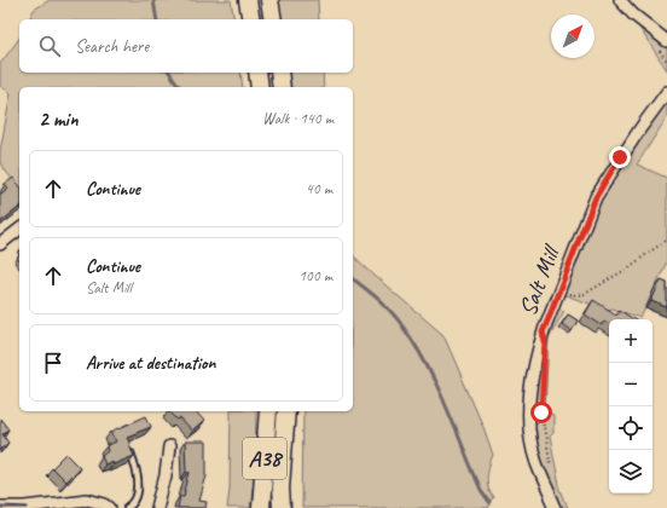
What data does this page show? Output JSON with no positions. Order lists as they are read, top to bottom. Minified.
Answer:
{"streets":{"highway":["A38"],"street":["Salt Mill"]},"north":"top right","page":{"search":"Search here","heading":["2 min","Walk · 140 m"],"list":[["Continue","40 m"],["Continue","Salt Mill","100 m"],"Arrive at destination"],"map_buttons":["+","−"]}}
